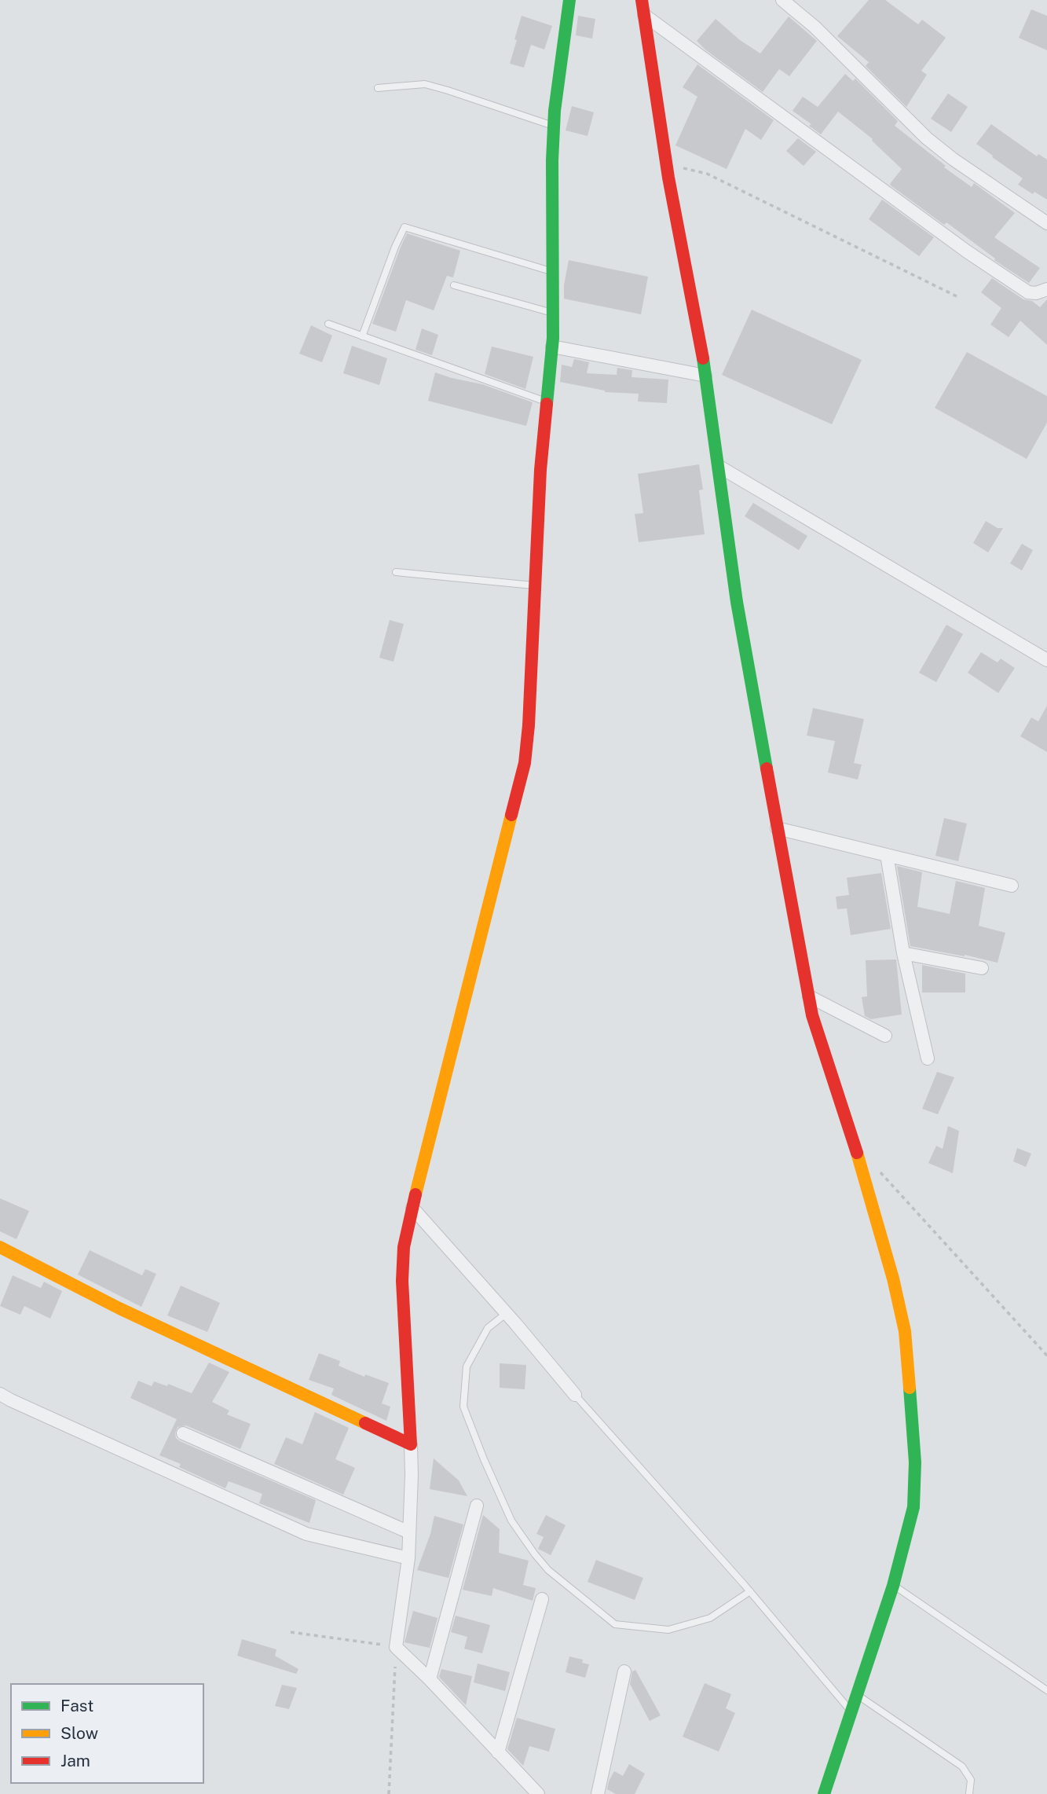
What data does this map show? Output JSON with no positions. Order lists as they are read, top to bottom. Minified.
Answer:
{"legend":["Fast","Slow","Jam"]}
